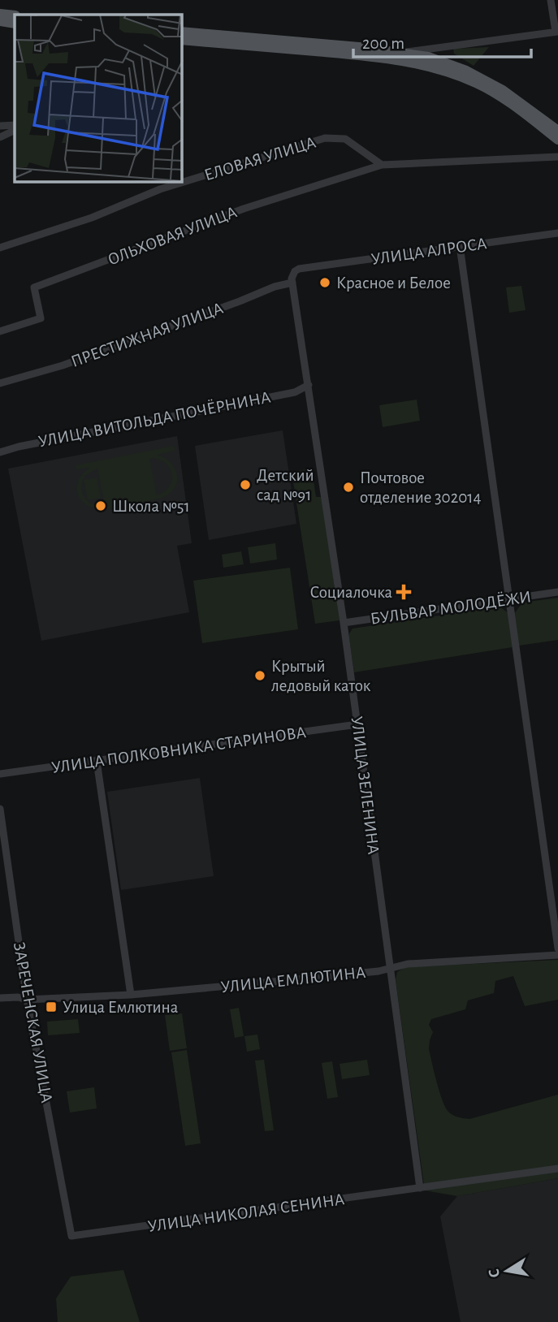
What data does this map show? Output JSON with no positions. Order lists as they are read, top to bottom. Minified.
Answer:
{"streets":{"street":["ЕЛОВАЯ УЛИЦА","ОЛЬХОВАЯ УЛИЦА","УЛИЦА АЛРОСА","ПРЕСТИЖНАЯ УЛИЦА","УЛИЦА ВИТОЛЬДА ПОЧЁРНИНА","БУЛЬВАР МОЛОДЁЖИ","УЛИЦА ПОЛКОВНИКА СТАРИНОВА","УЛИЦА ЗЕЛЕНИНА","УЛИЦА ЕМЛЮТИНА","ЗАРЕЧЕНСКАЯ УЛИЦА","УЛИЦА НИКОЛАЯ СЕНИНА"]},"crossings":[["ЕЛОВАЯ УЛИЦА","ОЛЬХОВАЯ УЛИЦА"],["УЛИЦА АЛРОСА","ПРЕСТИЖНАЯ УЛИЦА"],["УЛИЦА АЛРОСА","УЛИЦА ЗЕЛЕНИНА"],["ПРЕСТИЖНАЯ УЛИЦА","УЛИЦА ЗЕЛЕНИНА"],["УЛИЦА ВИТОЛЬДА ПОЧЁРНИНА","УЛИЦА ЗЕЛЕНИНА"],["БУЛЬВАР МОЛОДЁЖИ","УЛИЦА ЗЕЛЕНИНА"],["УЛИЦА ПОЛКОВНИКА СТАРИНОВА","УЛИЦА ЗЕЛЕНИНА"],["УЛИЦА ЗЕЛЕНИНА","УЛИЦА ЕМЛЮТИНА"],["УЛИЦА ЗЕЛЕНИНА","УЛИЦА НИКОЛАЯ СЕНИНА"],["УЛИЦА ЕМЛЮТИНА","ЗАРЕЧЕНСКАЯ УЛИЦА"],["ЗАРЕЧЕНСКАЯ УЛИЦА","УЛИЦА НИКОЛАЯ СЕНИНА"]],"places":{"other":["Красное и Белое","Детский сад №91","Почтовое отделение 302014","Школа №51","Крытый ледовый каток"],"health":["Социалочка"],"transit":["Улица Емлютина"]},"scale_bar":"200 m","north":"left"}
